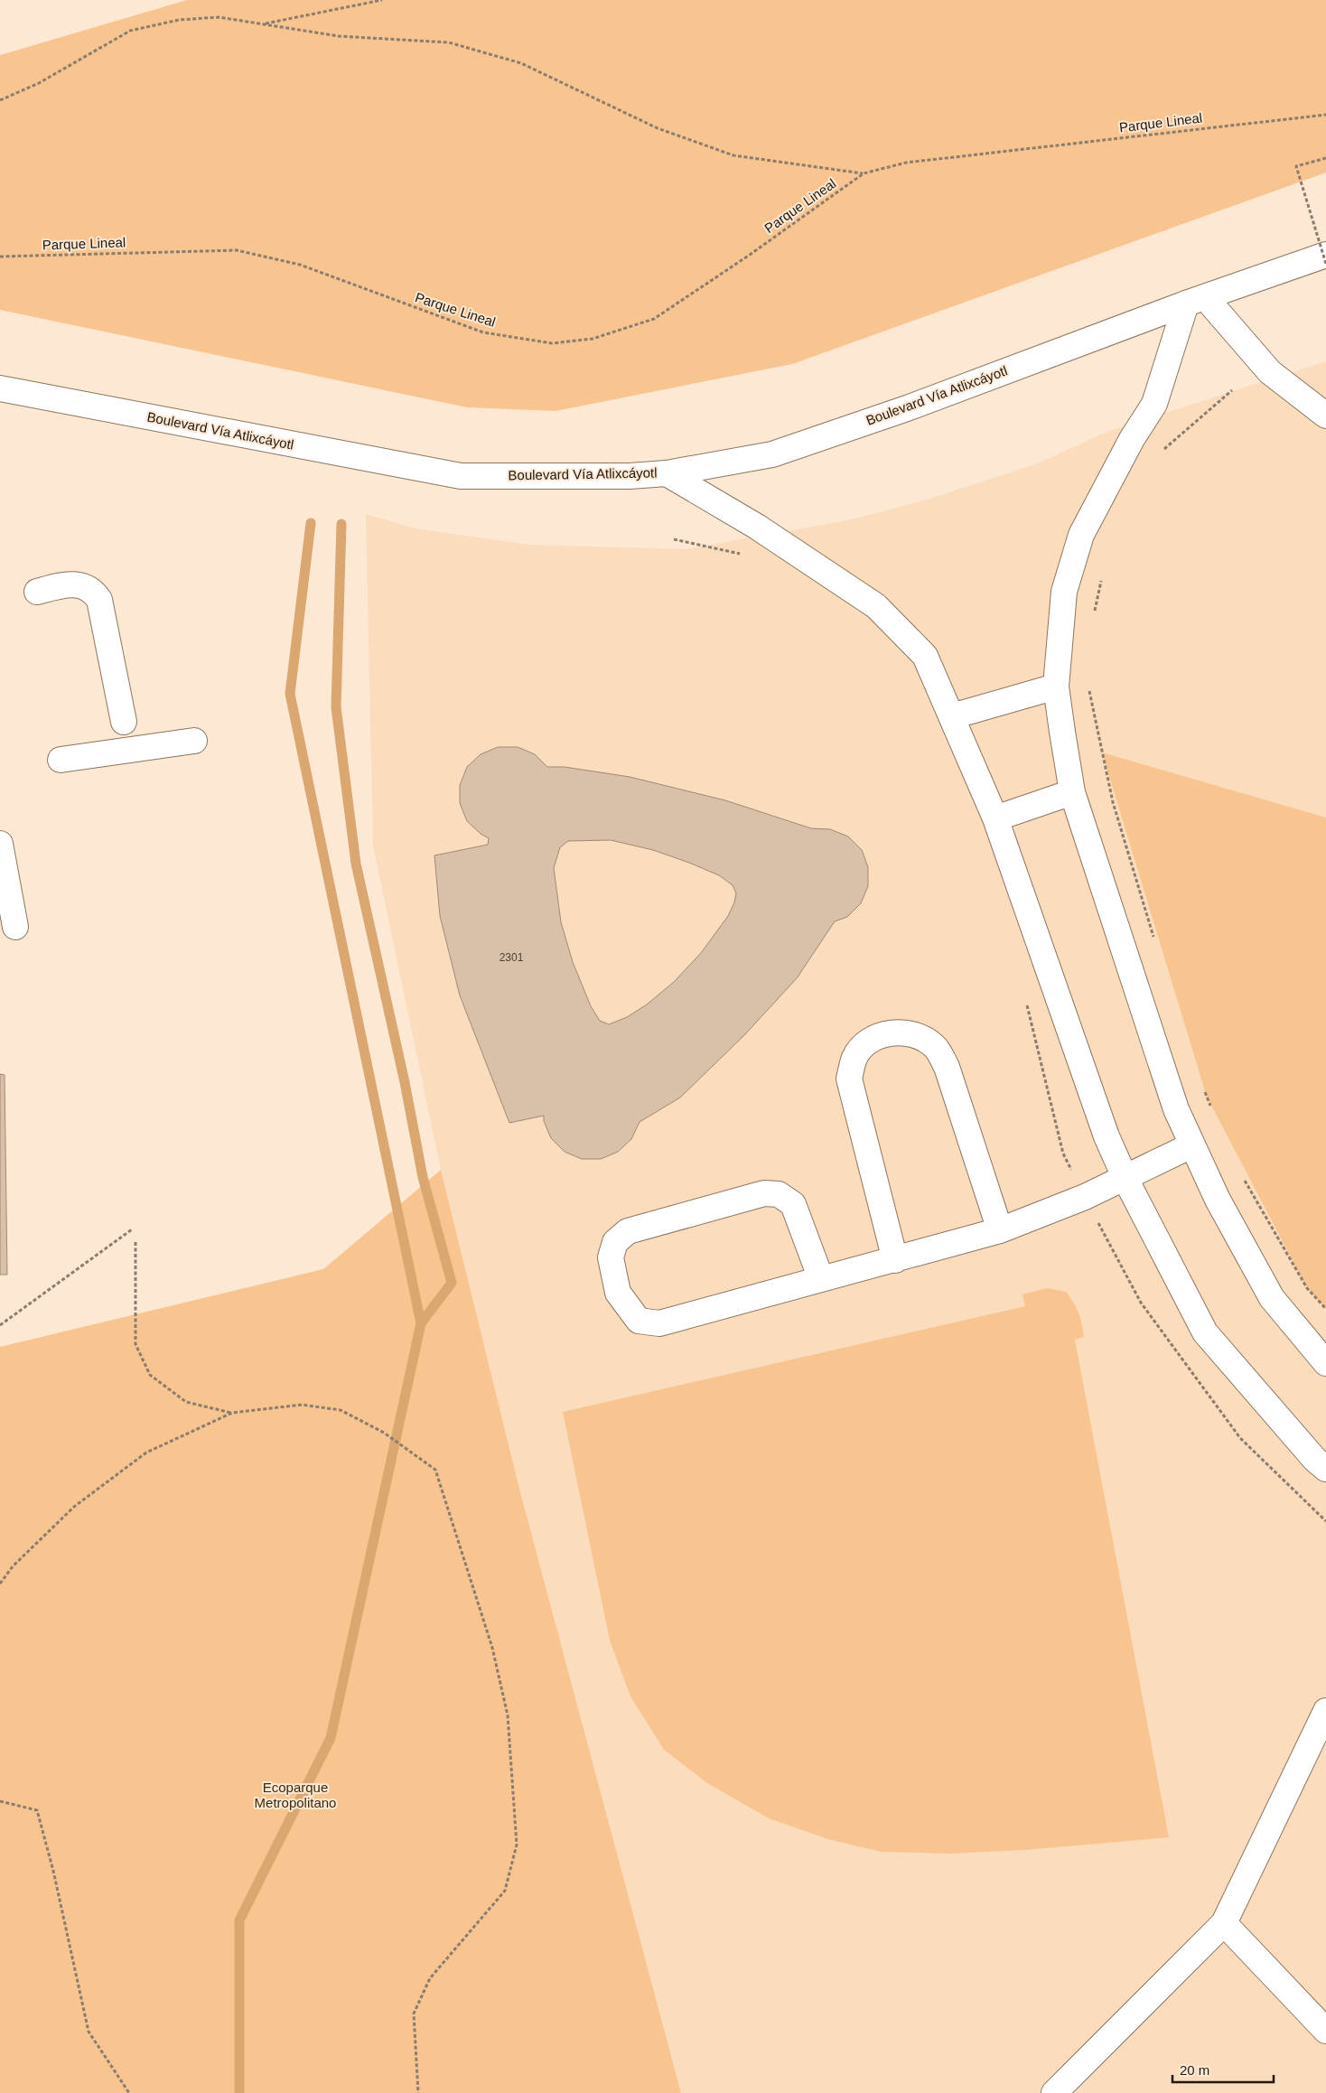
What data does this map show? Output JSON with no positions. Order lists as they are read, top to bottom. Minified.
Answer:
{"streets":{"main road":["Boulevard Vía Atlixcáyotl"],"path":["Parque Lineal"]},"parks":["Ecoparque Metropolitano"],"house_numbers":["2301"],"scale_bar":"20 m"}
